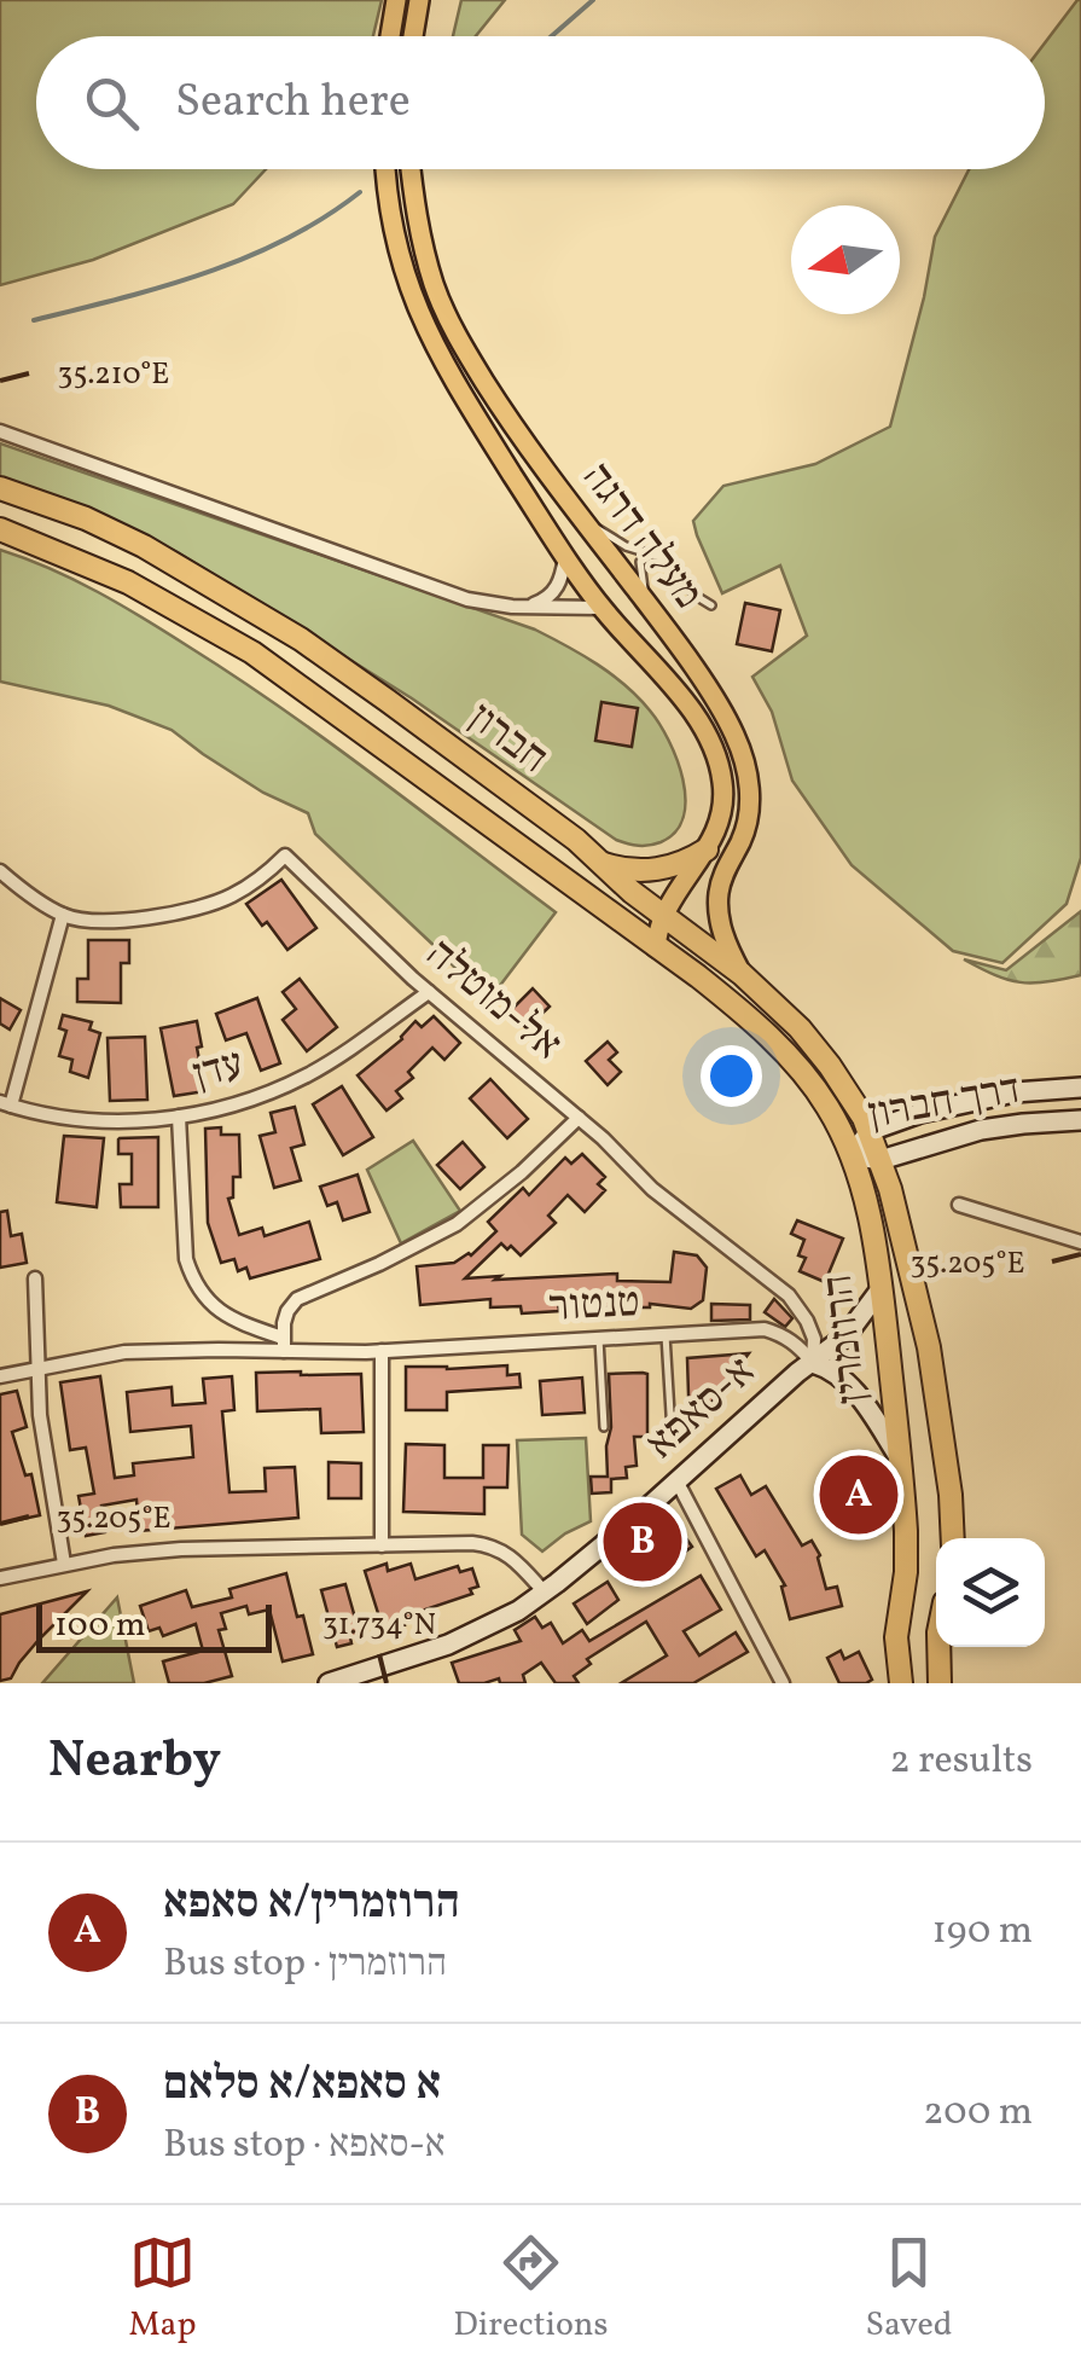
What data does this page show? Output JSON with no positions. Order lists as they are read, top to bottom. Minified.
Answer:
{"streets":{"highway":["חברון","הרוזמרין"],"main road":["מעלה דרגה"],"street":["אל-מוטלה","עדן","דרך חברון","טנטור","א-סאפא"]},"crossings":[["מעלה דרגה","חברון"],["חברון","דרך חברון"],["חברון","הרוזמרין"],["אל-מוטלה","עדן"],["אל-מוטלה","טנטור"],["אל-מוטלה","א-סאפא"],["דרך חברון","הרוזמרין"],["טנטור","א-סאפא"],["הרוזמרין","א-סאפא"]],"scale_bar":"100 m","north":"left","page":{"search":"Search here","pins":["A","B"],"scale":"100 m","heading":["Nearby","2 results"],"list":[{"mark":"A","name":"הרוזמרין/א סאפא","note":"Bus stop · הרוזמרין","value":"190 m"},{"mark":"B","name":"א סאפא/א סלאם","note":"Bus stop · א-סאפא","value":"200 m"}],"nav":["Map","Directions","Saved"]},"coordinates":["35.210°E","35.205°E","31.734°N"]}
